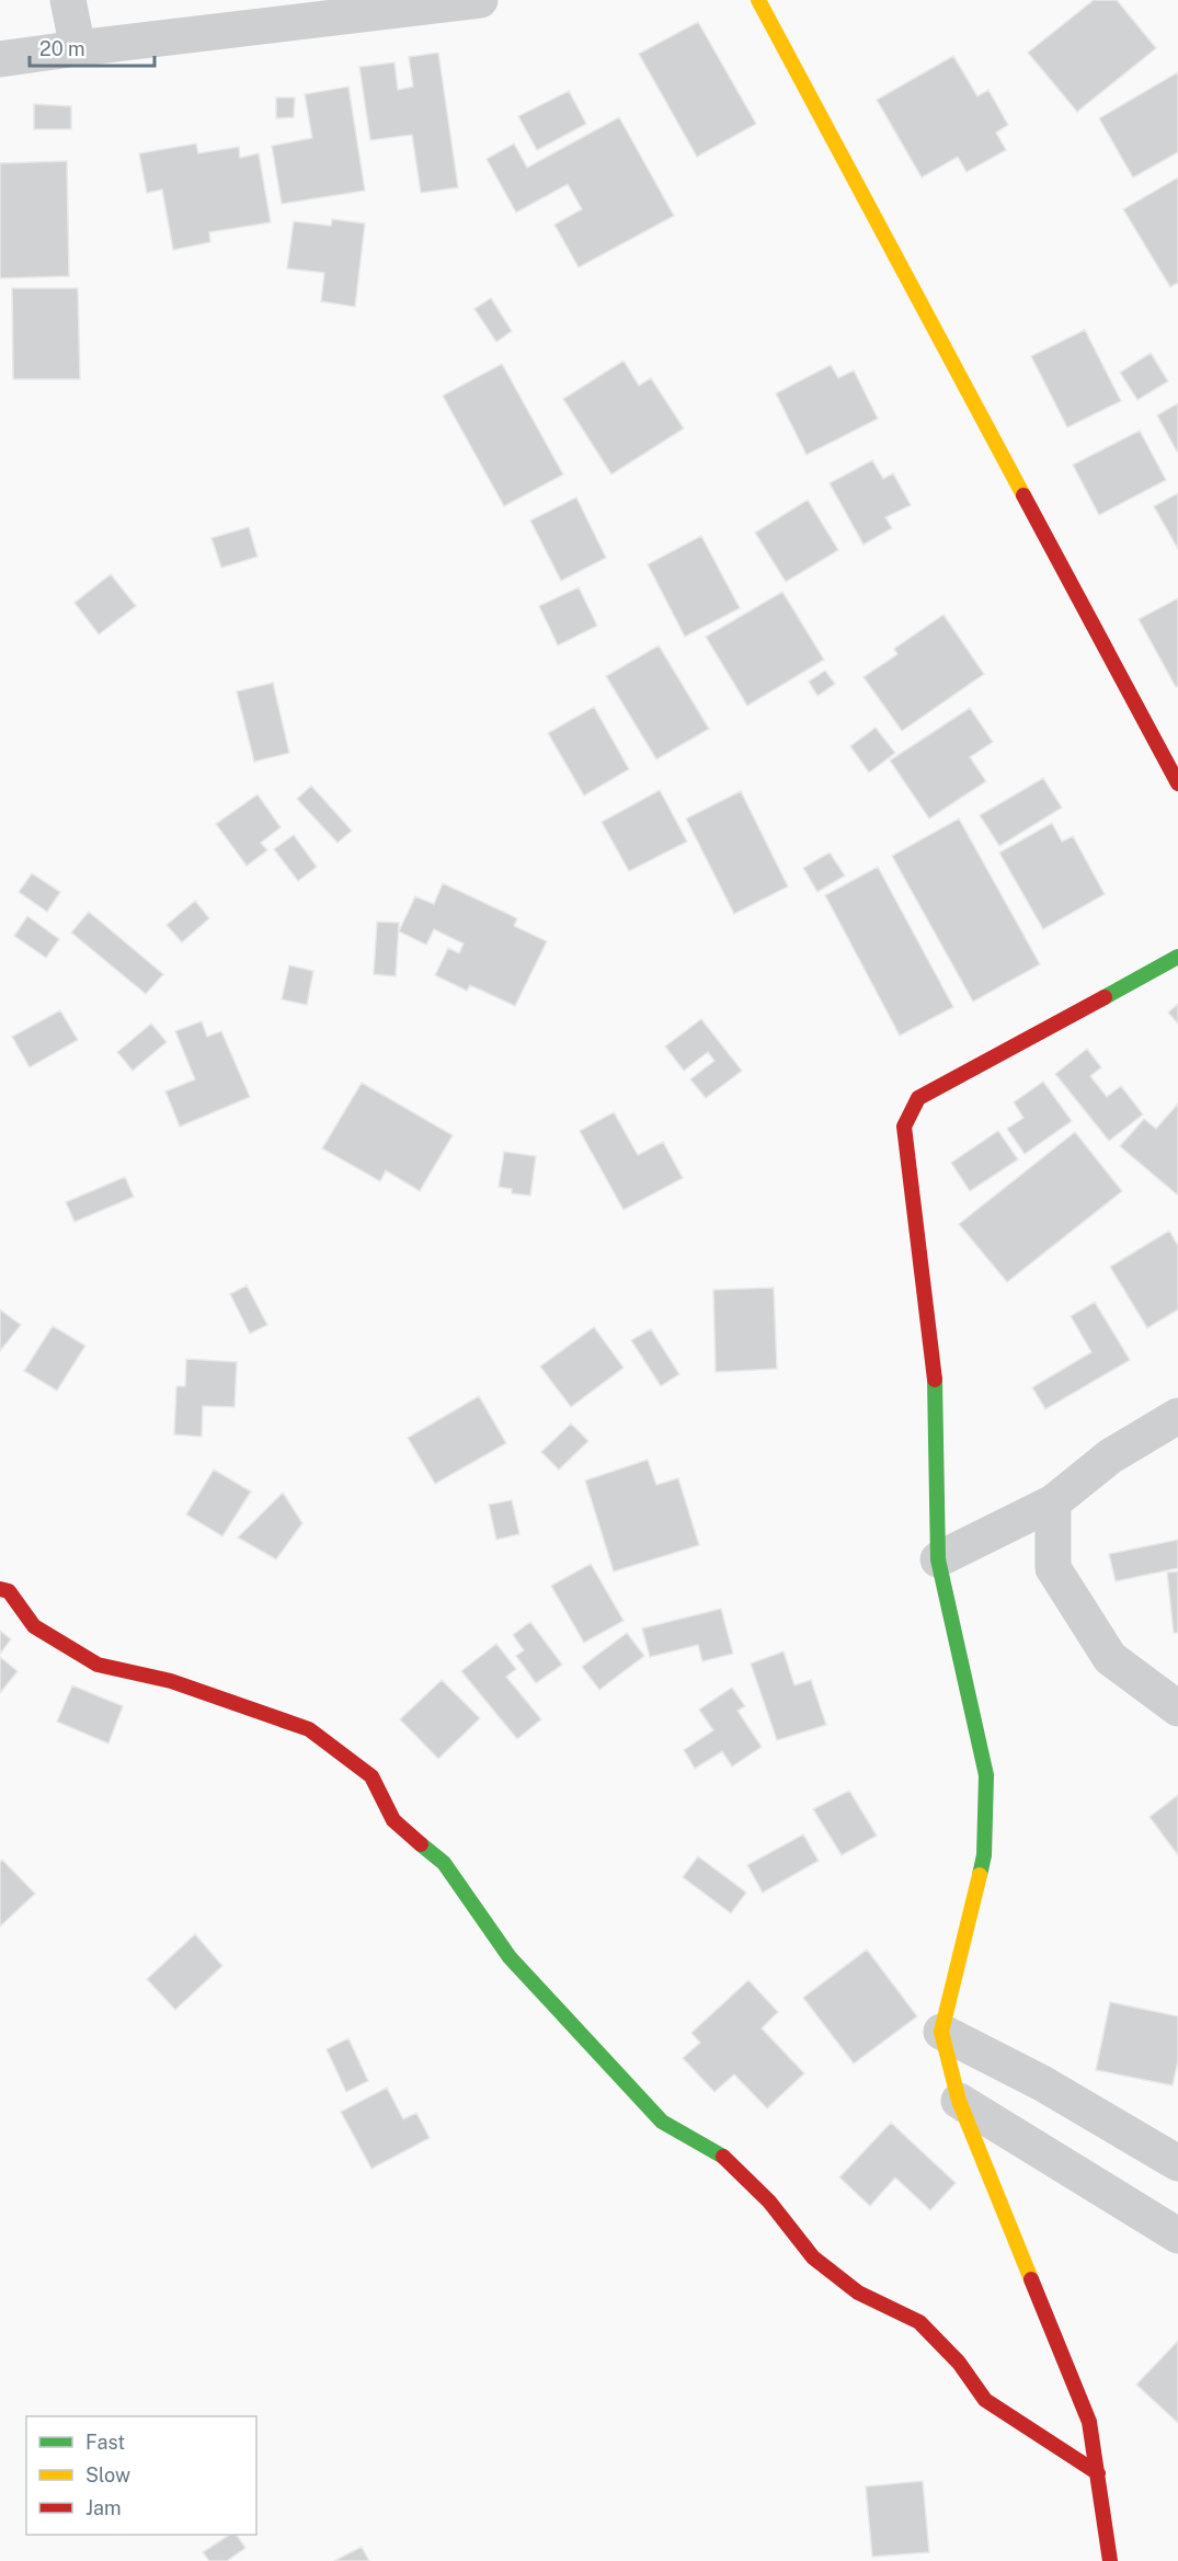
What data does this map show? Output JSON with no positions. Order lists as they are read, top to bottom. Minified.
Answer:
{"legend":["Fast","Slow","Jam"],"scale_bar":"20 m"}
